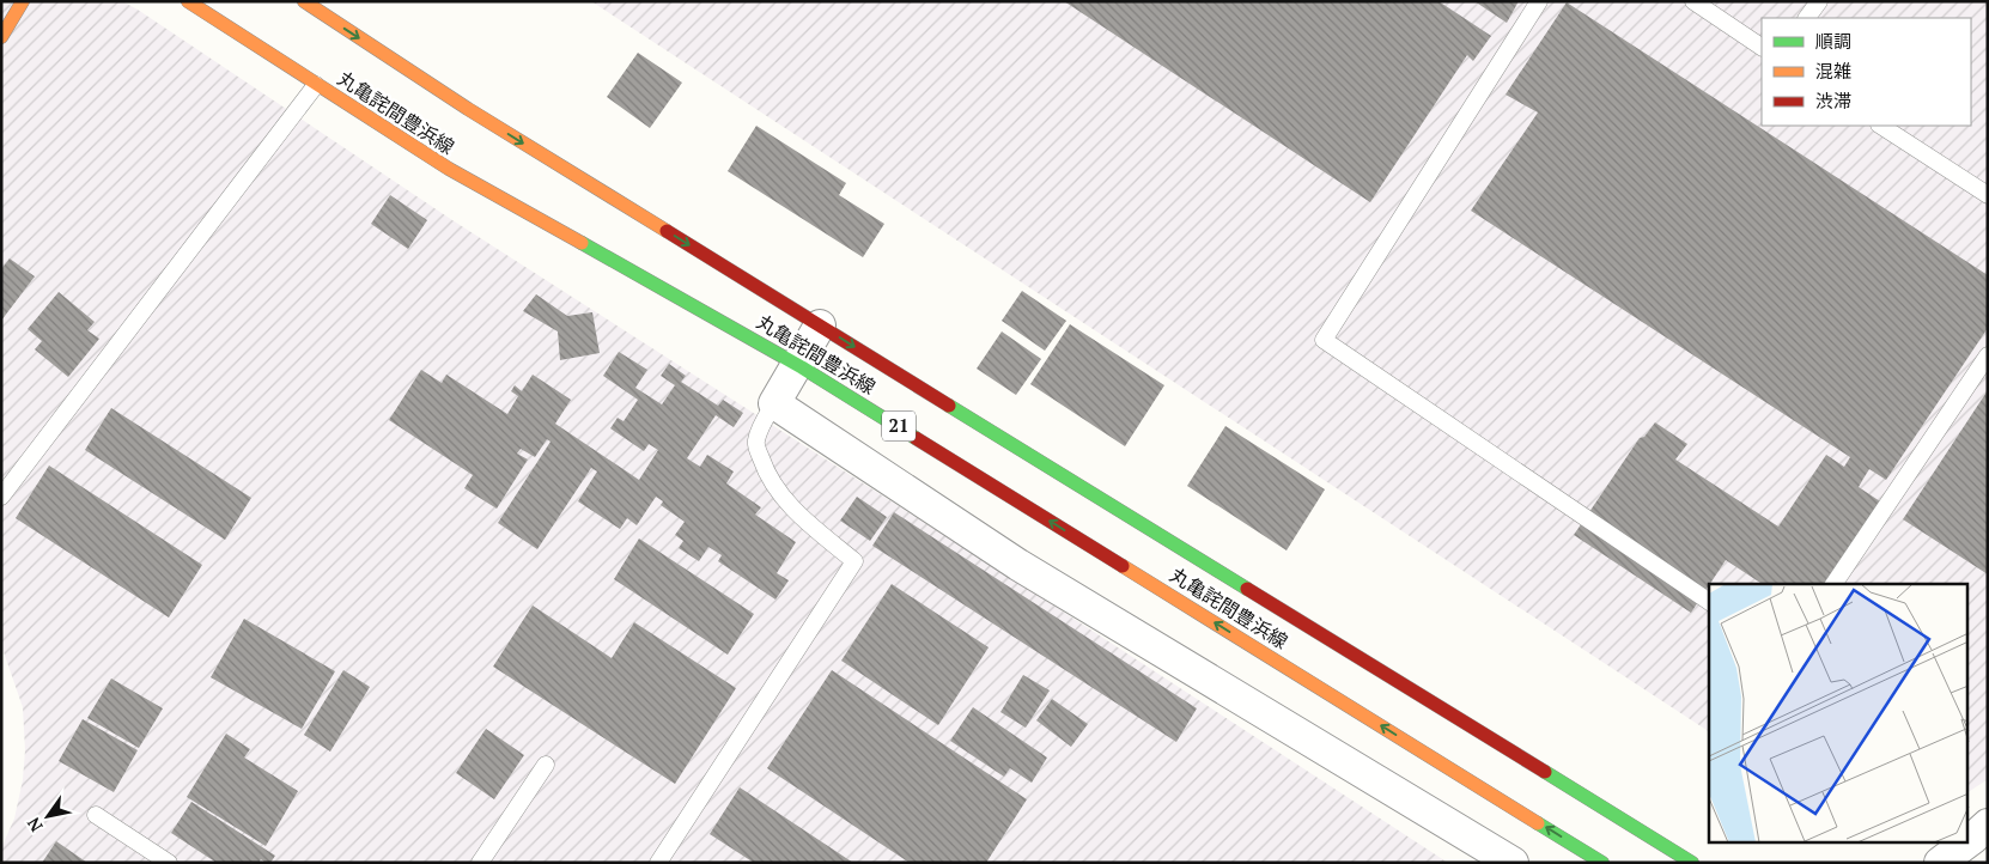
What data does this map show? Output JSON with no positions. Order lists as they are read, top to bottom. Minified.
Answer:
{"streets":{"main road":["丸亀詫間豊浜線","21"]},"legend":["順調","混雑","渋滞"],"north":"bottom left"}
